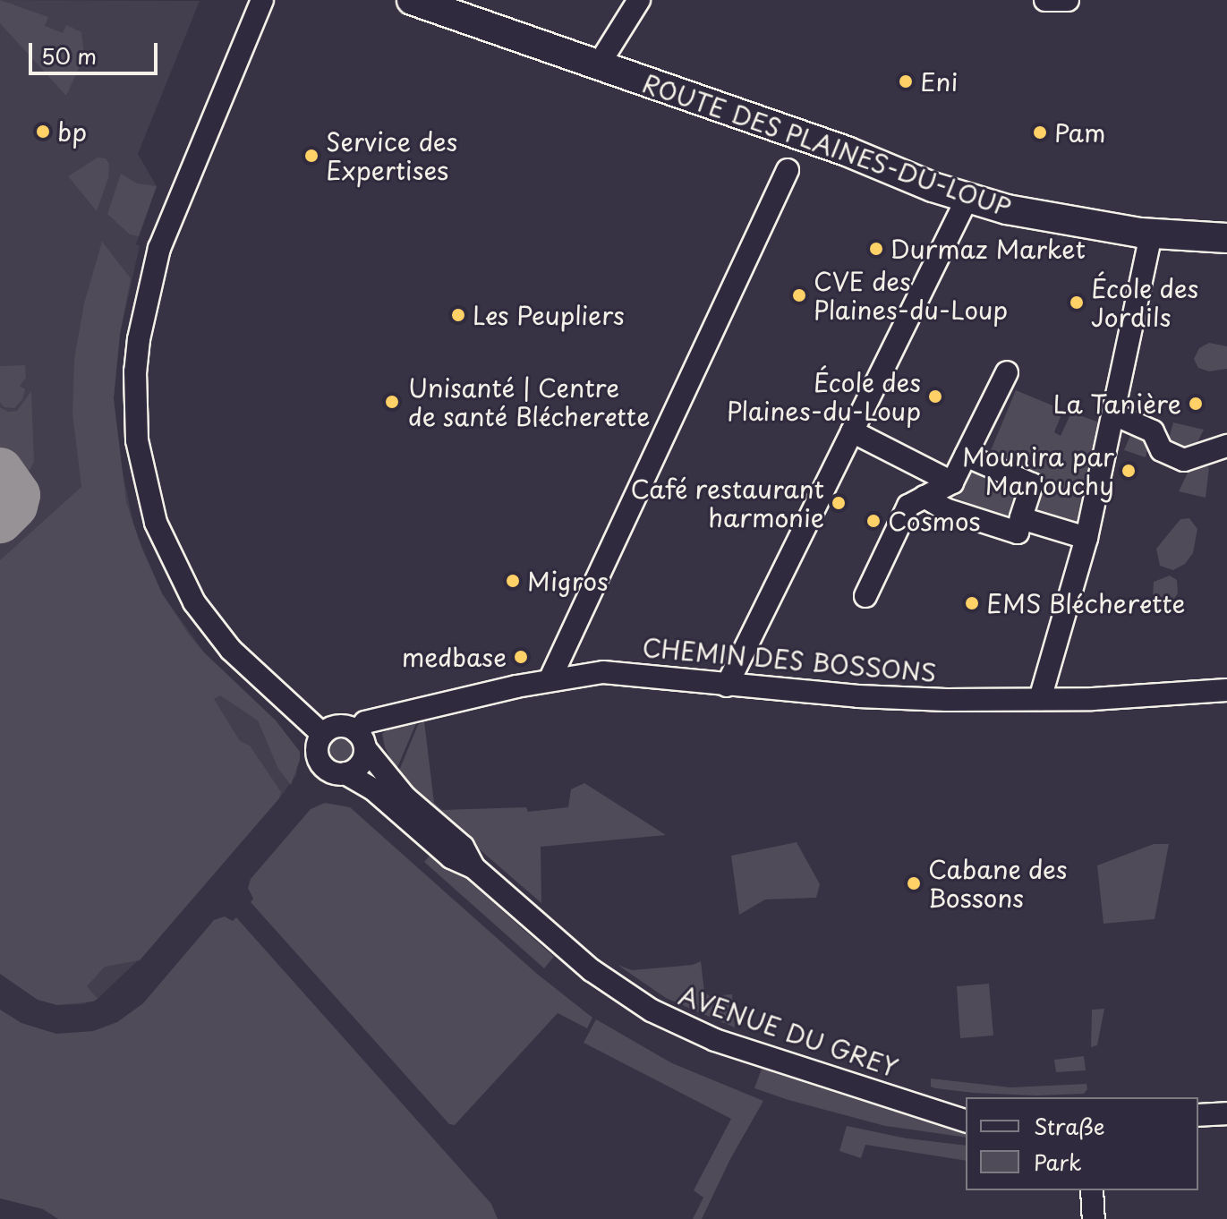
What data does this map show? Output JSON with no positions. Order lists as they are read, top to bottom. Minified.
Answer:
{"streets":{"main road":["ROUTE DES PLAINES-DU-LOUP"],"street":["CHEMIN DES BOSSONS","AVENUE DU GREY"]},"crossings":[["CHEMIN DES BOSSONS","AVENUE DU GREY"]],"places":["Eni","bp","Pam","Service des Expertises","Durmaz Market","CVE des Plaines-du-Loup","École des Jordils","Les Peupliers","École des Plaines-du-Loup","Unisanté | Centre de santé Blécherette","La Tanière","Mounira par Man'ouchy","Café restaurant harmonie","Cosmos","Migros","EMS Blécherette","medbase","Cabane des Bossons"],"legend":["Straße","Park"],"scale_bar":"50 m"}
